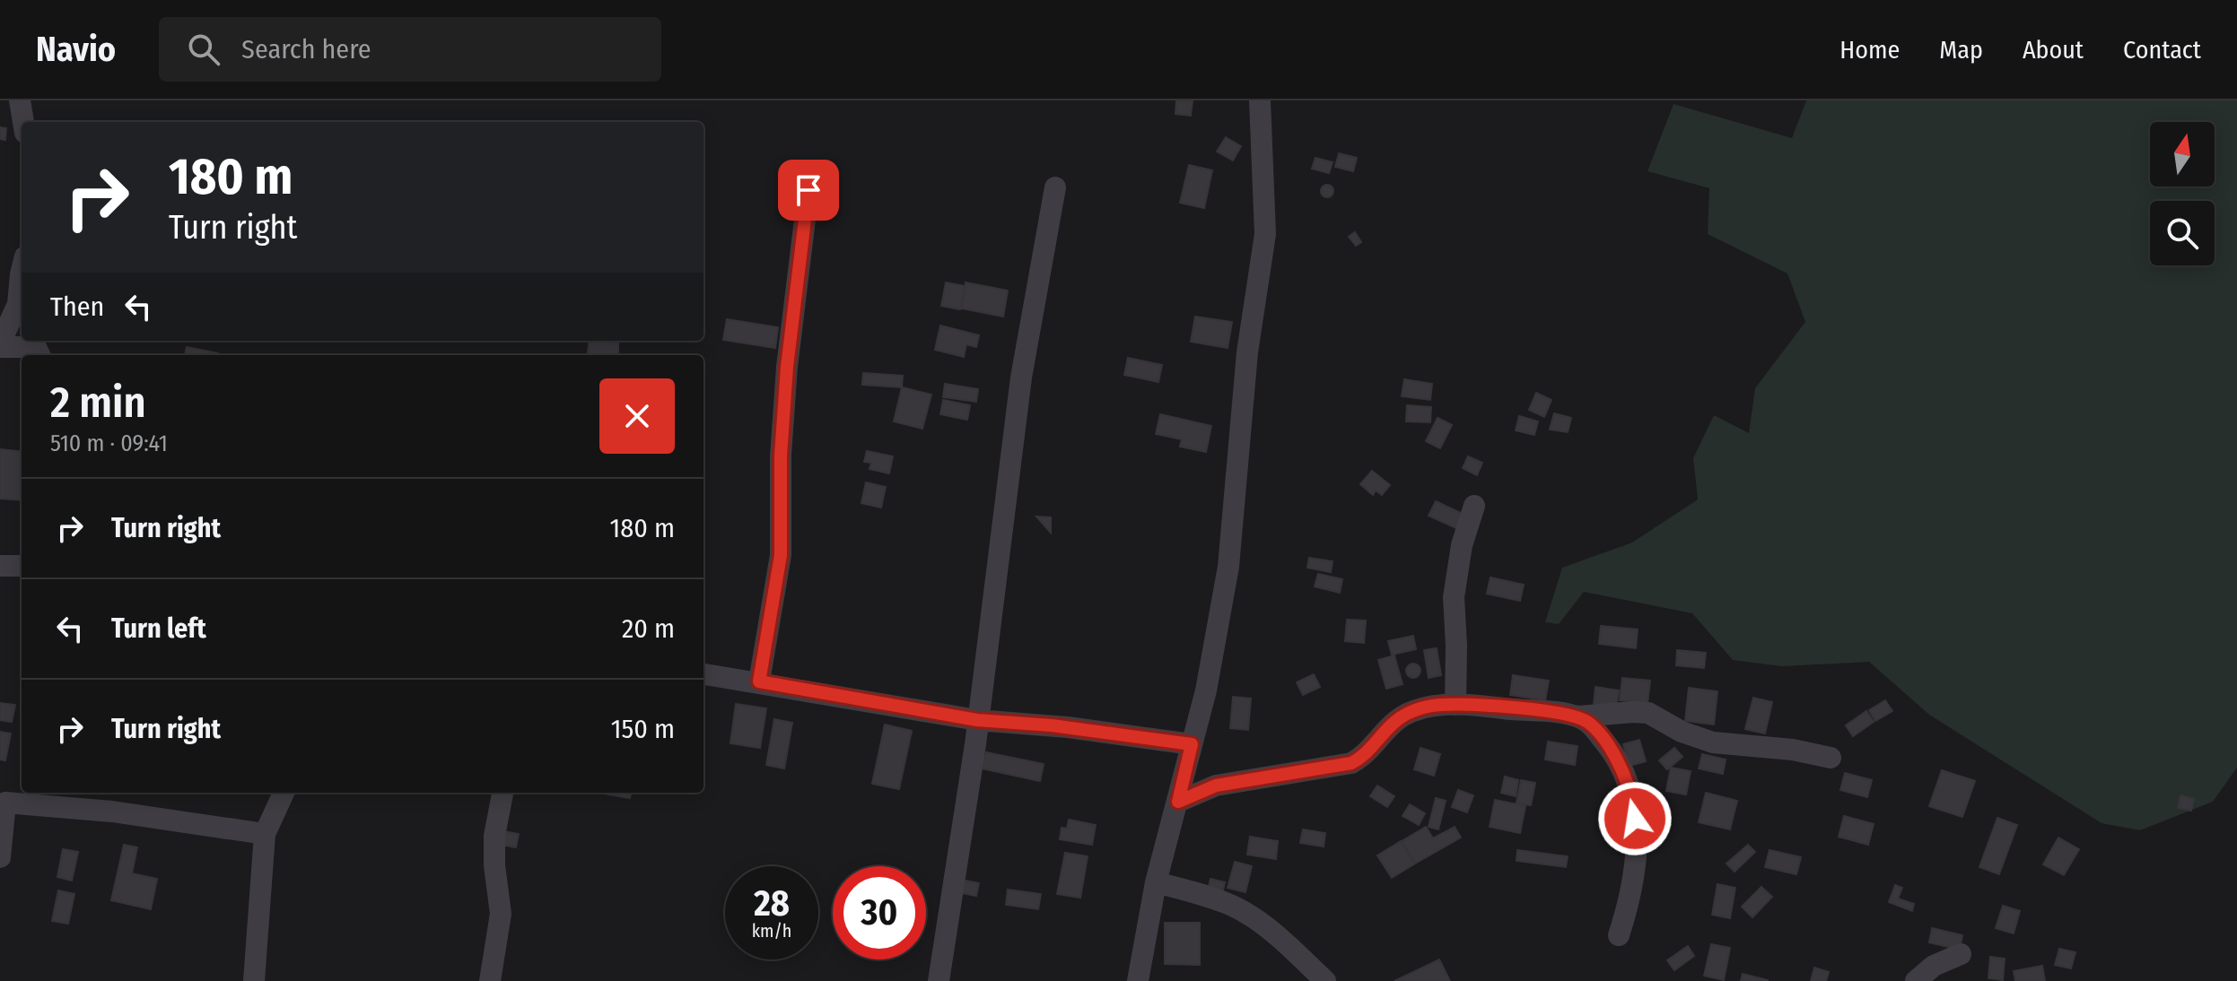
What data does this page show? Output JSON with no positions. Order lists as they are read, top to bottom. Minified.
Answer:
{"north":"top","page":{"header":"Navio","search":"Search here","nav":["Home","Map","About","Contact"],"turn":["180 m","Turn right"],"then":"Then","heading":["2 min","510 m · 09:41"],"list":[{"name":"Turn right","value":"180 m"},{"name":"Turn left","value":"20 m"},{"name":"Turn right","value":"150 m"}],"speed":"28 km/h","limit":"30"}}
